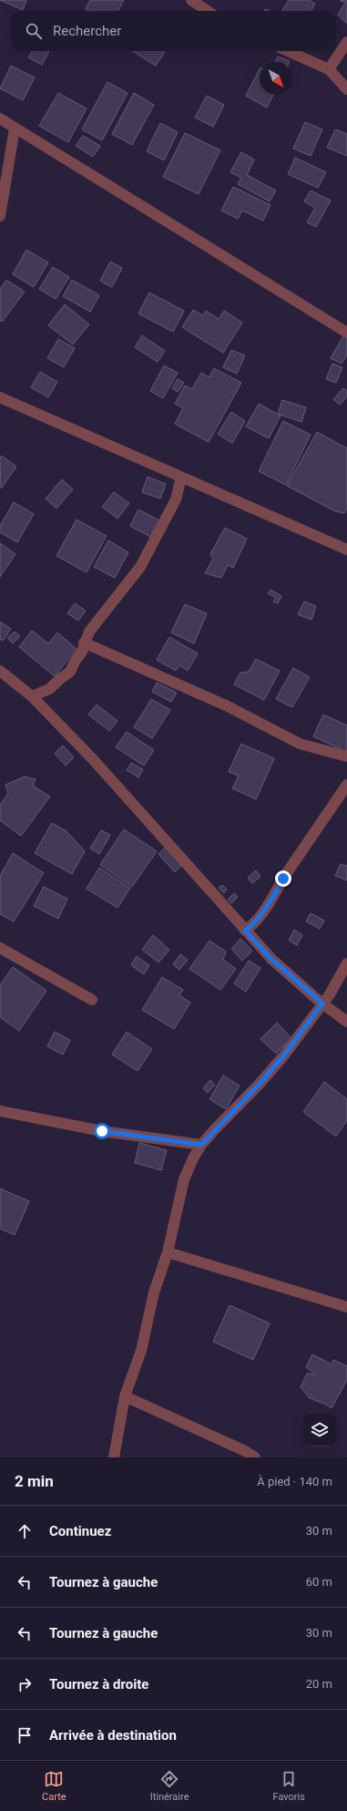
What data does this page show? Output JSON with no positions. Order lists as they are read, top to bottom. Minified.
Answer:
{"north":"bottom right","page":{"search":"Rechercher","heading":["2 min","À pied · 140 m"],"list":[["Continuez","30 m"],["Tournez à gauche","60 m"],["Tournez à gauche","30 m"],["Tournez à droite","20 m"],"Arrivée à destination"],"nav":["Carte","Itinéraire","Favoris"]}}
